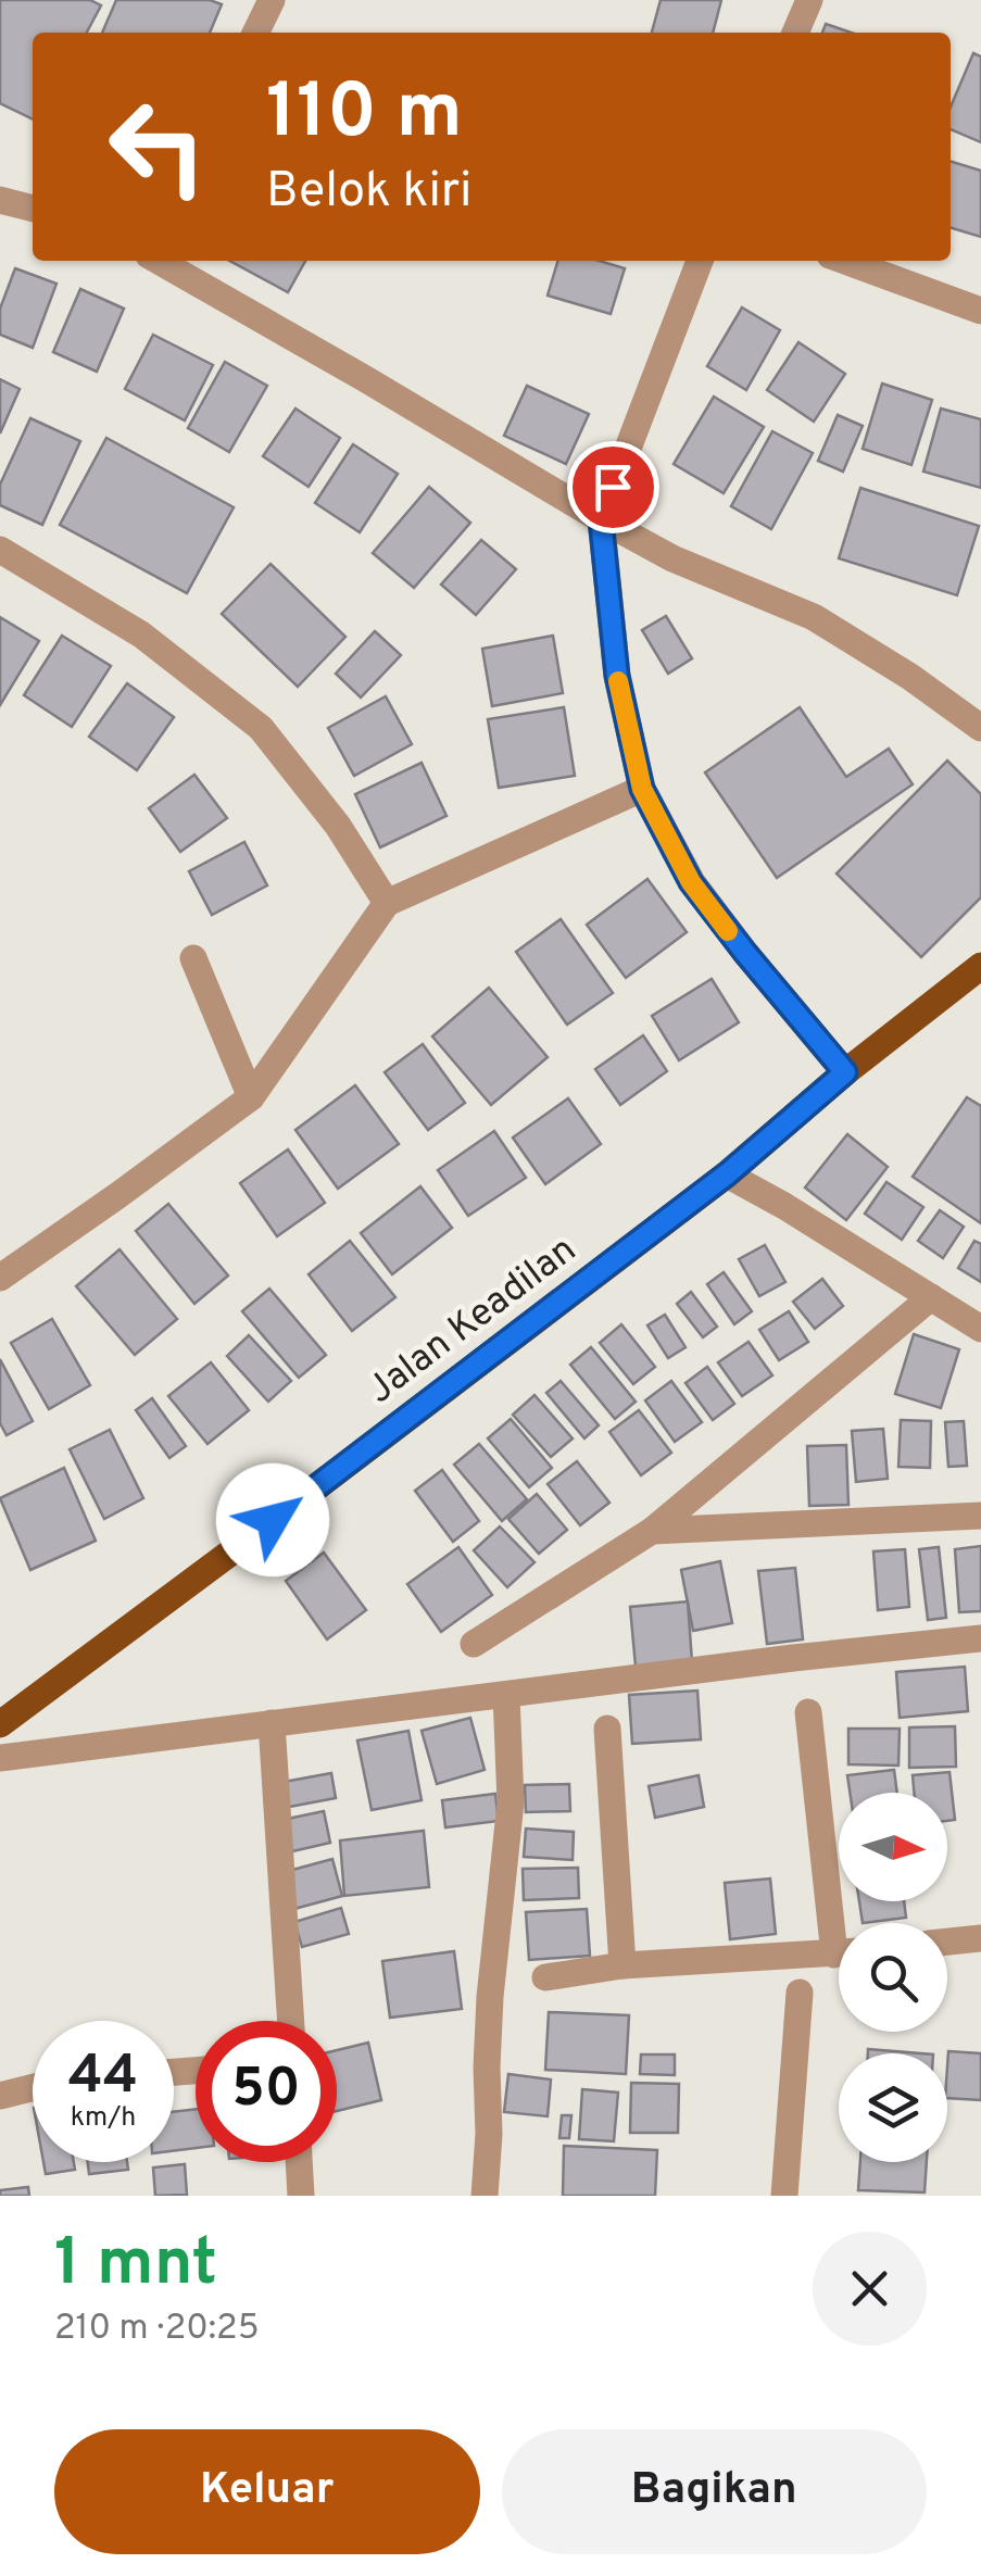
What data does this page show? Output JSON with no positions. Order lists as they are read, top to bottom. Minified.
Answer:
{"streets":{"main road":["Jalan Keadilan"]},"north":"right","page":{"turn":["110 m","Belok kiri"],"speed":"44 km/h","limit":"50","heading":["1 mnt","210 m · 20:25"],"buttons":["Keluar","Bagikan"]}}
